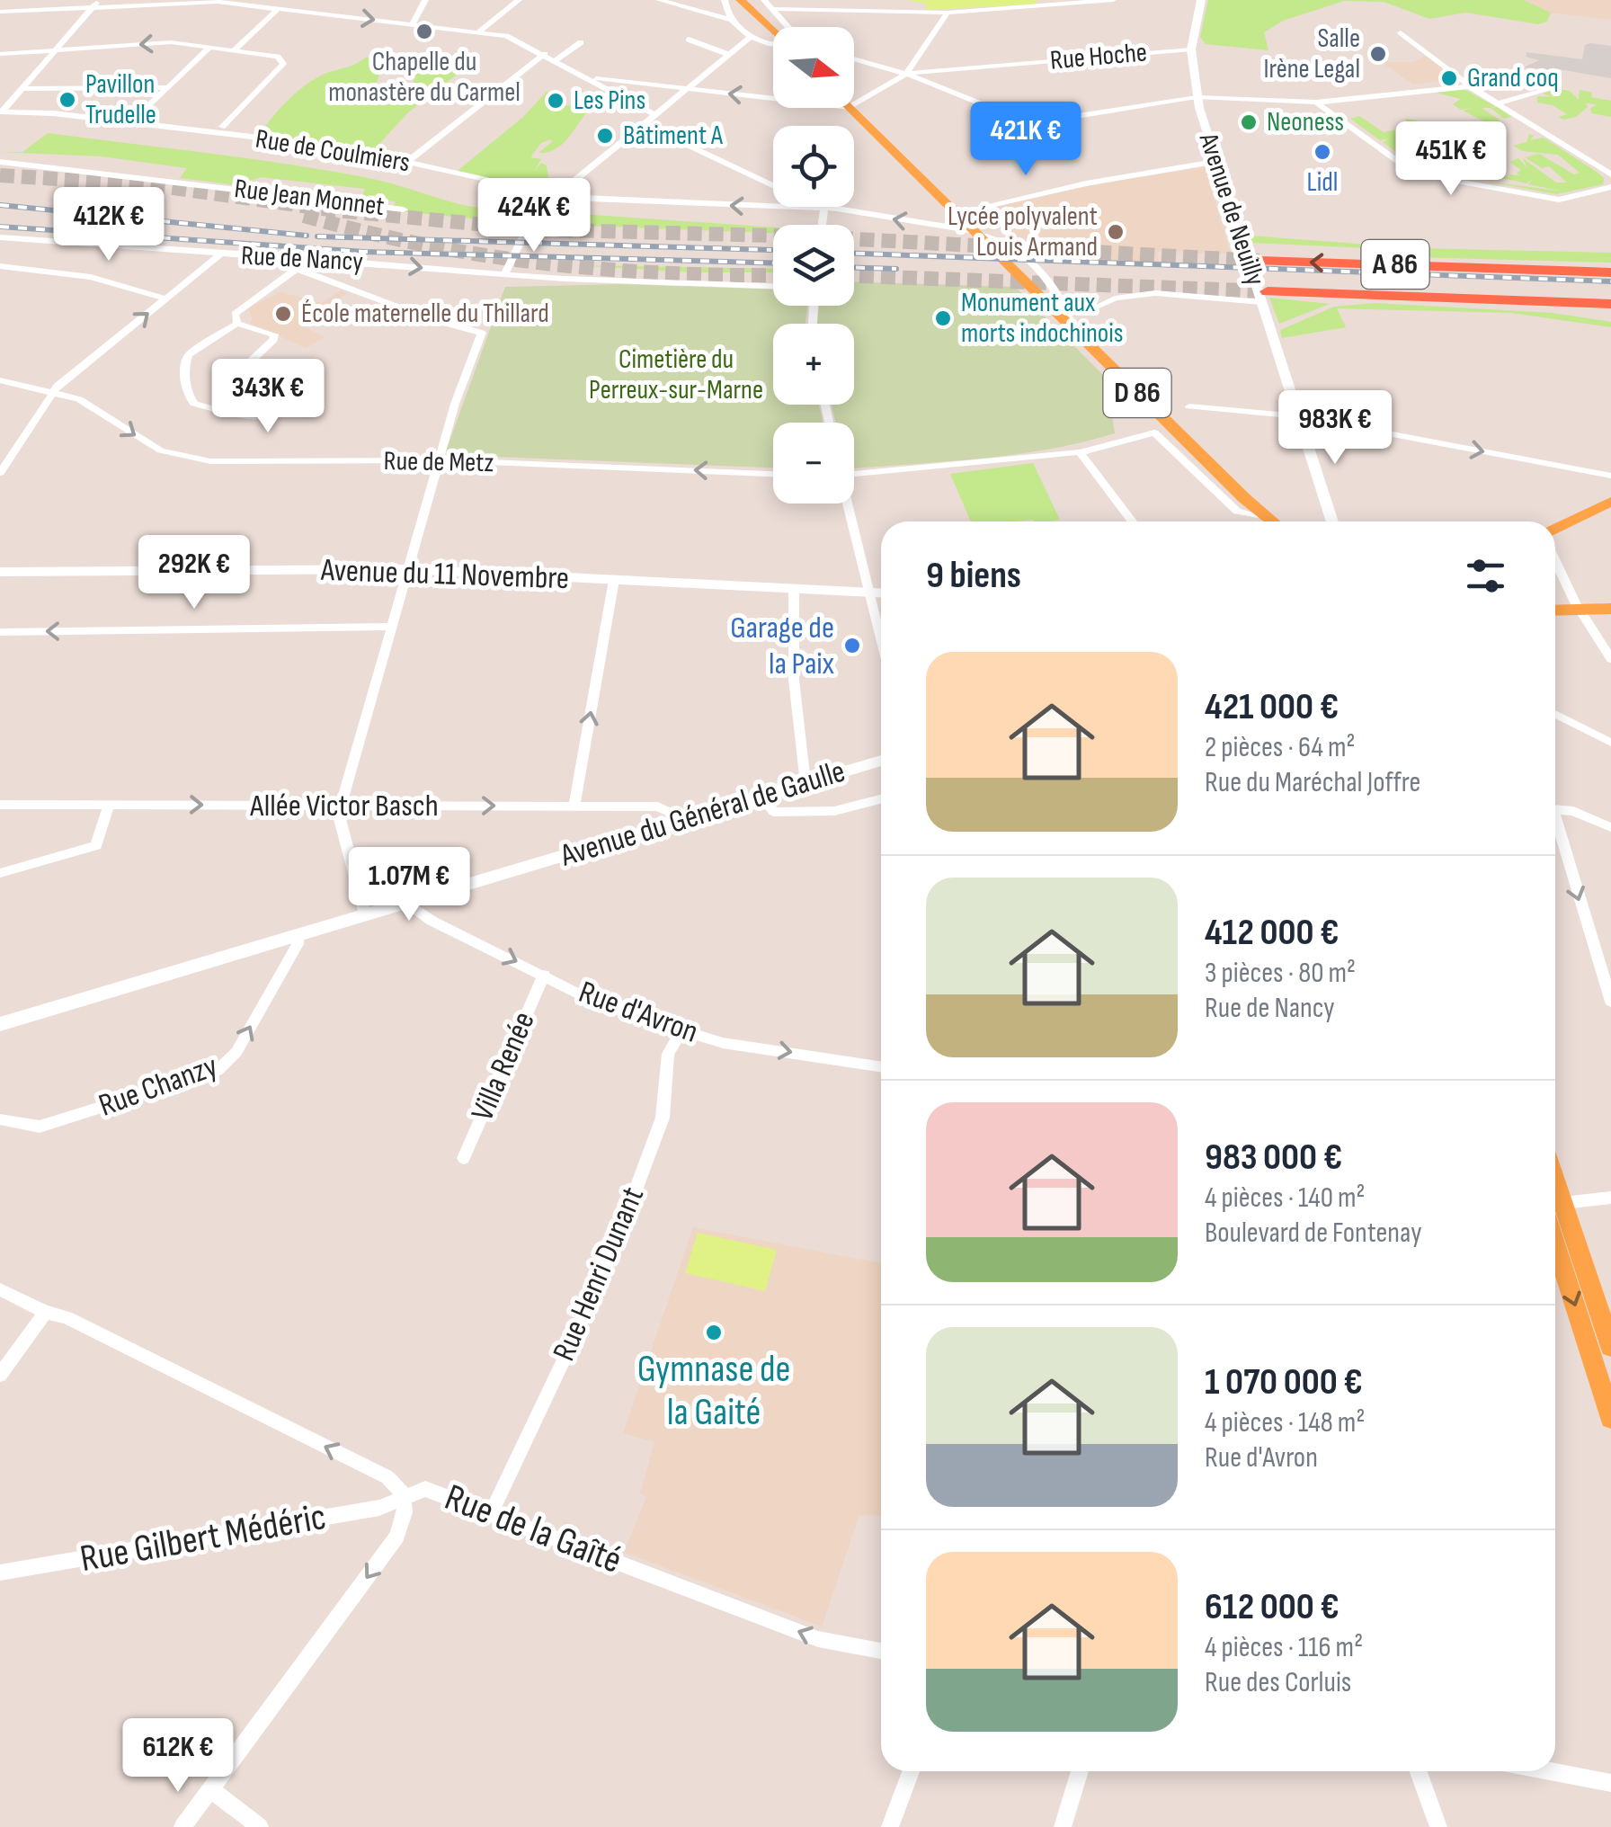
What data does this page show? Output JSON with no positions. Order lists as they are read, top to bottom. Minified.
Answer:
{"streets":{"highway":["A 86"],"main road":["D 86"],"street":["Rue Hoche","Rue de Coulmiers","Rue Jean Monnet","Avenue de Neuilly","Rue de Nancy","Rue de Metz","Avenue du 11 Novembre","Allée Victor Basch","Avenue du Général de Gaulle","Rue d'Avron","Villa Renée","Rue Chanzy","Rue Henri Dunant","Rue de la Gaîté","Rue Gilbert Médéric"]},"crossings":[["Rue Hoche","Avenue de Neuilly"],["Avenue de Neuilly","A 86"],["Allée Victor Basch","Avenue du Général de Gaulle"],["Avenue du Général de Gaulle","Rue d'Avron"],["Avenue du Général de Gaulle","Rue Chanzy"],["Rue d'Avron","Villa Renée"],["Rue d'Avron","Rue Henri Dunant"],["Rue Henri Dunant","Rue de la Gaîté"],["Rue de la Gaîté","Rue Gilbert Médéric"]],"one_way":["Allée Victor Basch","Rue d'Avron","Rue Chanzy","Rue de la Gaîté"],"parks":["Cimetière du Perreux-sur-Marne"],"places":["Chapelle du monastère du Carmel","Salle Irène Legal","Grand coq","Pavillon Trudelle","Les Pins","Neoness","Bâtiment A","Lidl","Lycée polyvalent Louis Armand","École maternelle du Thillard","Monument aux morts indochinois","Garage de la Paix","Gymnase de la Gaité"],"north":"right","page":{"map_buttons":["+","−"],"price":["421K €","451K €","424K €","412K €","343K €","983K €","292K €","1.07M €","612K €"],"heading":"9 biens","list":[{"name":"421 000 €","note":"2 pièces · 64 m² · Rue du Maréchal Joffre"},{"name":"412 000 €","note":"3 pièces · 80 m² · Rue de Nancy"},{"name":"983 000 €","note":"4 pièces · 140 m² · Boulevard de Fontenay"},{"name":"1 070 000 €","note":"4 pièces · 148 m² · Rue d'Avron"},{"name":"612 000 €","note":"4 pièces · 116 m² · Rue des Corluis"}]}}
